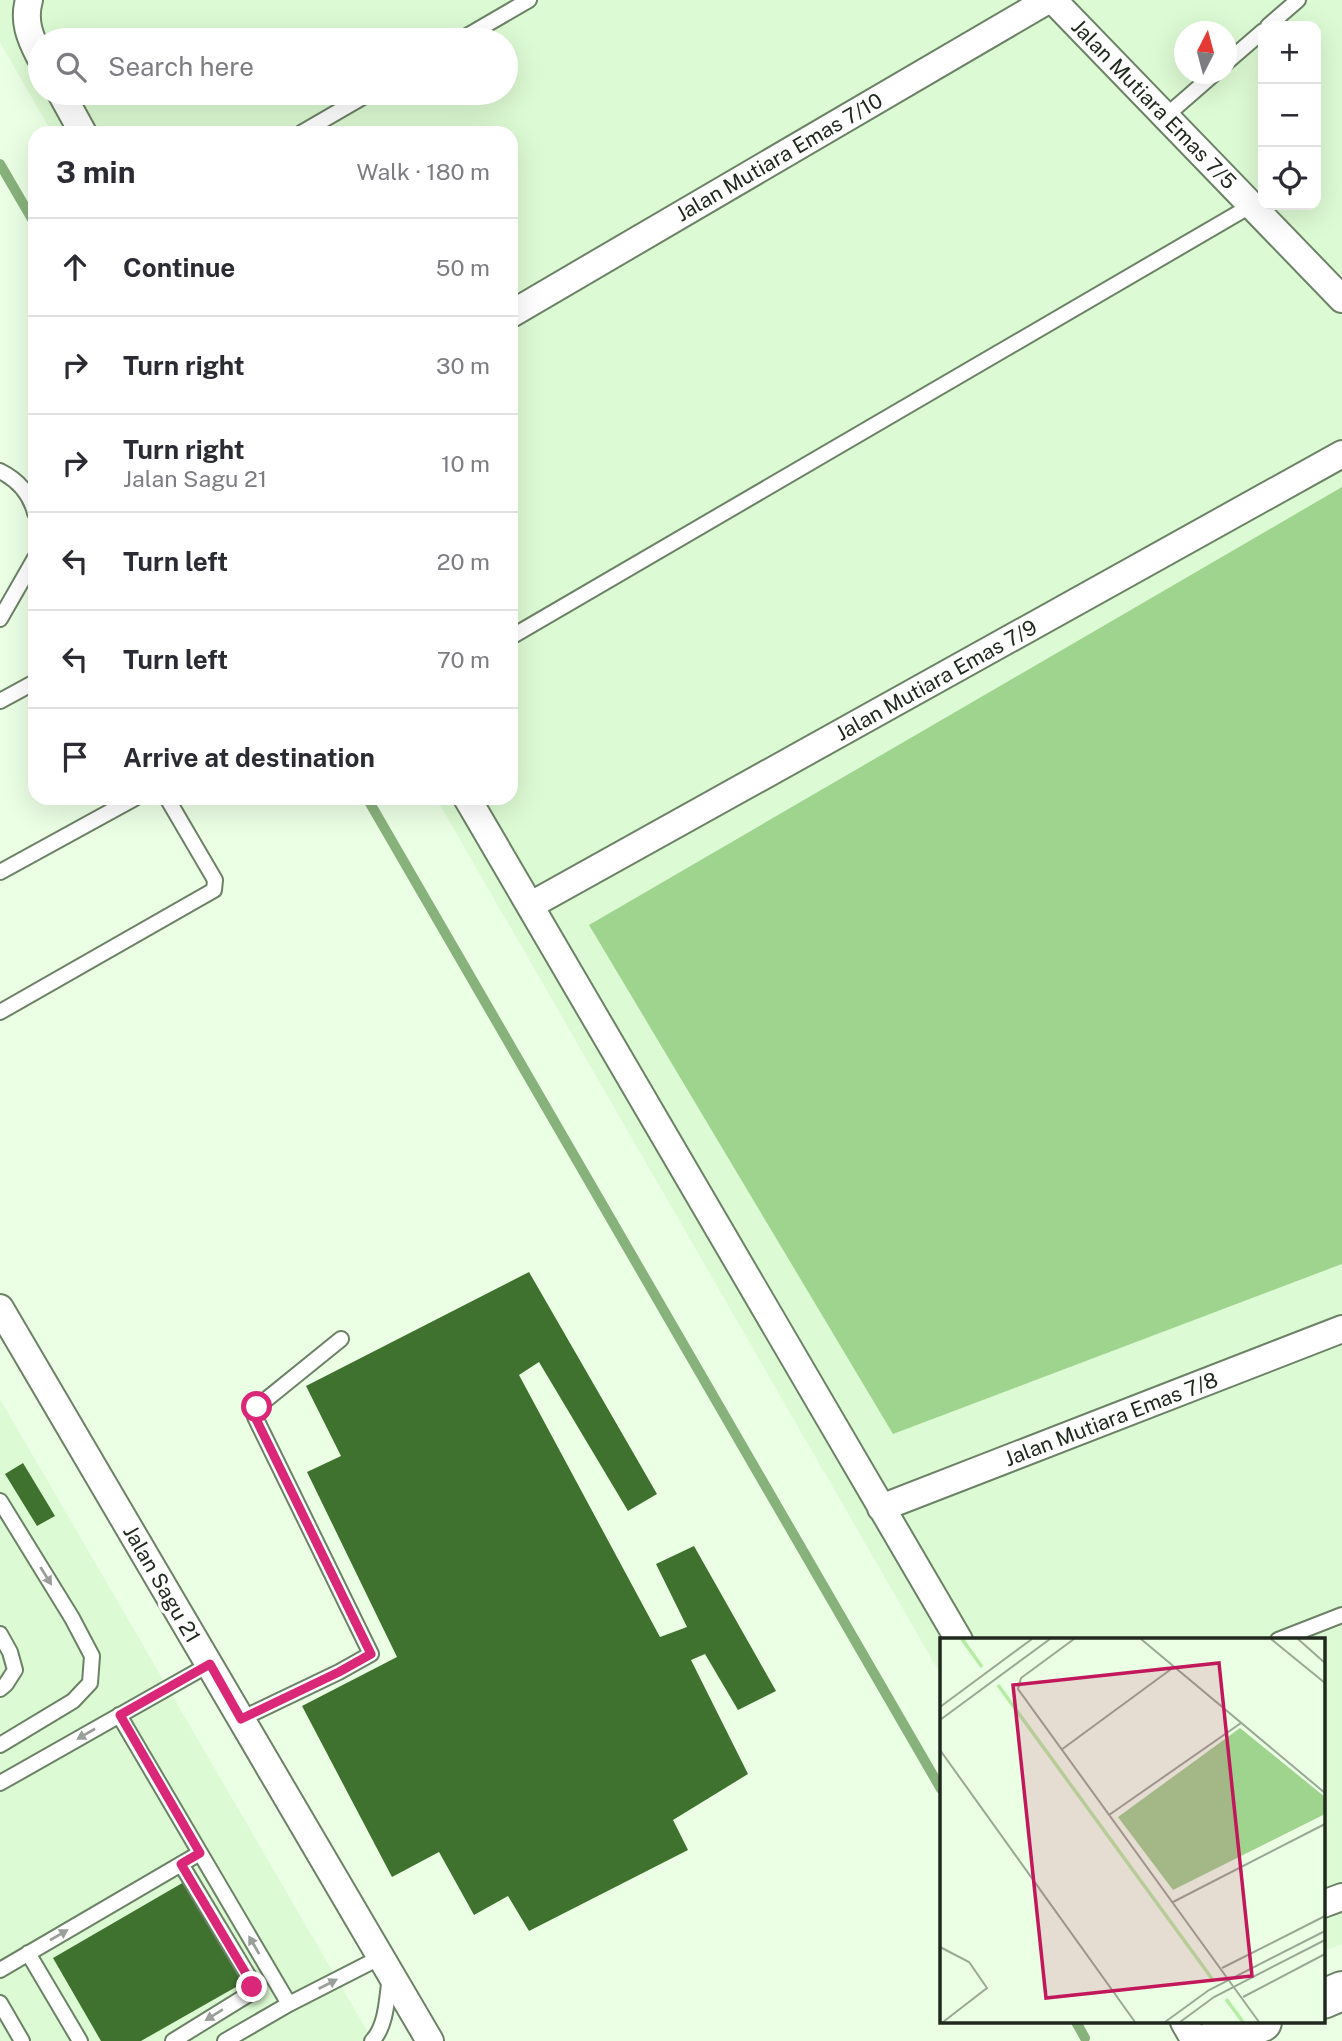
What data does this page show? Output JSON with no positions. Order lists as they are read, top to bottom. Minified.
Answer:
{"streets":{"street":["Jalan Mutiara Emas 7/5","Jalan Mutiara Emas 7/10","Jalan Mutiara Emas 7/9","Jalan Mutiara Emas 7/8","Jalan Sagu 21"]},"north":"top","page":{"map_buttons":["+","−"],"search":"Search here","heading":["3 min","Walk · 180 m"],"list":[["Continue","50 m"],["Turn right","30 m"],["Turn right","Jalan Sagu 21","10 m"],["Turn left","20 m"],["Turn left","70 m"],"Arrive at destination"]}}
